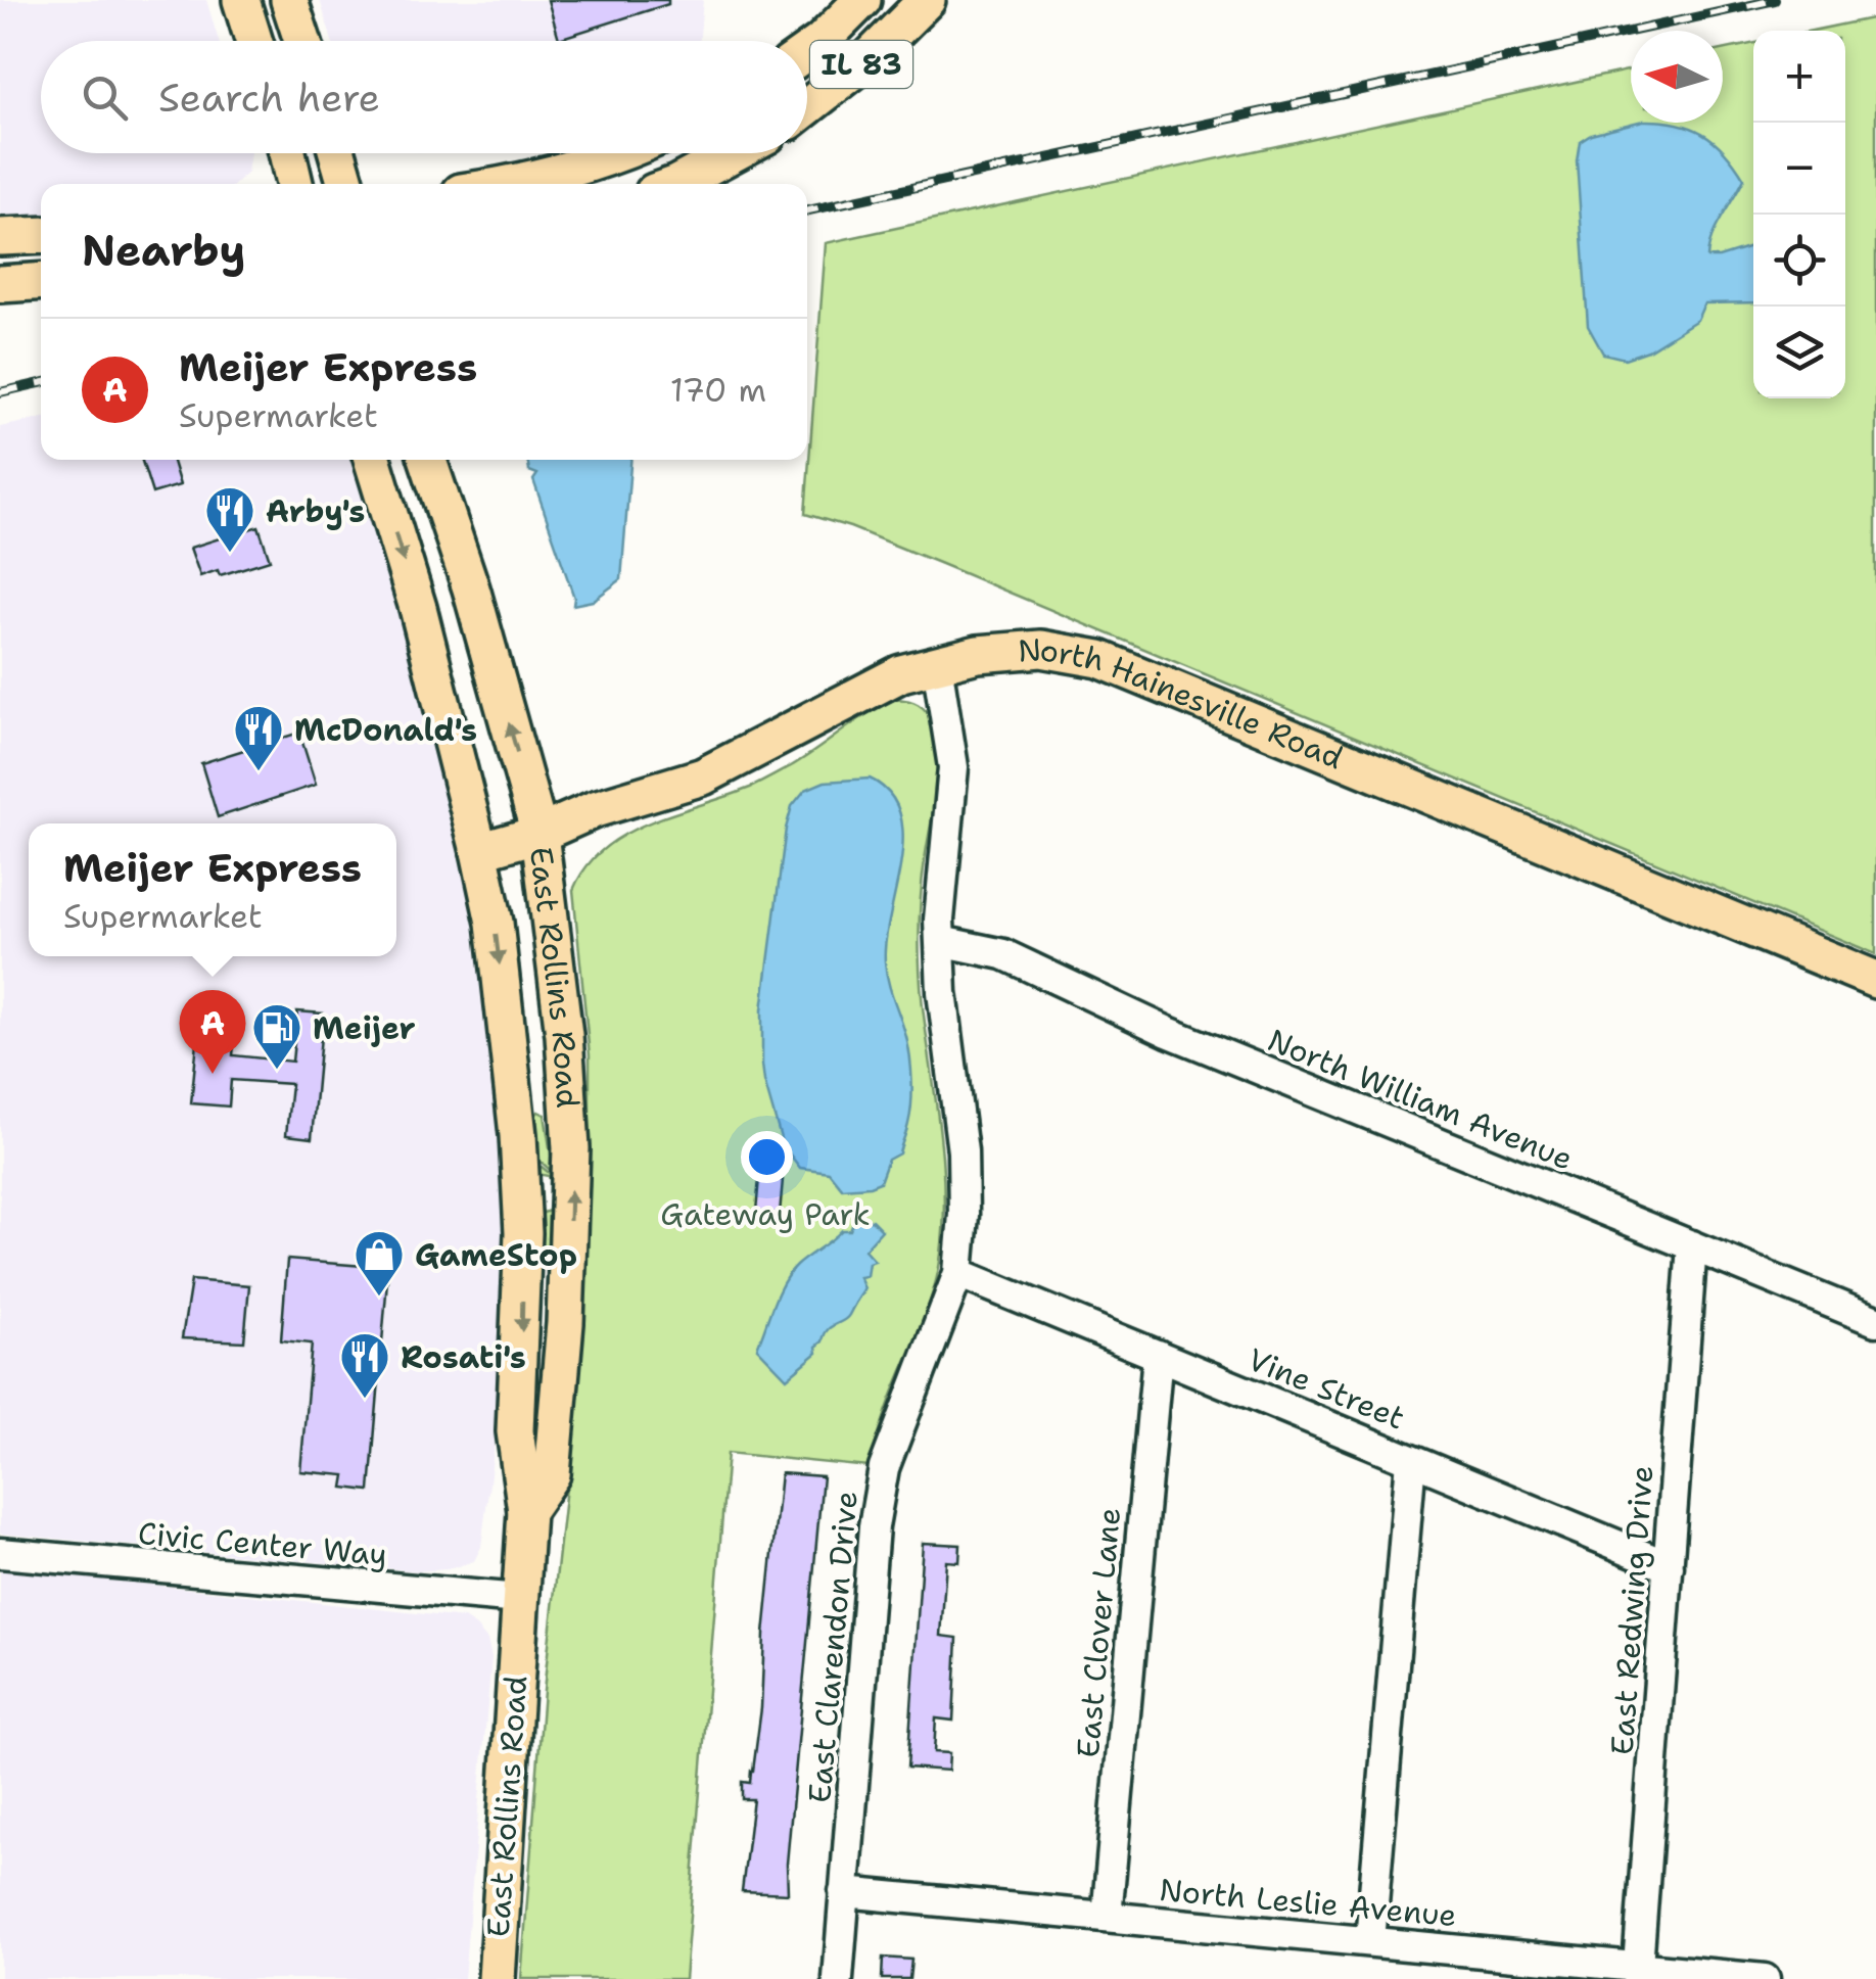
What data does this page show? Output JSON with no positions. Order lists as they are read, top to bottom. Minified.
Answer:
{"streets":{"main road":["IL 83","North Hainesville Road","East Rollins Road"],"street":["North William Avenue","Vine Street","Civic Center Way","East Redwing Drive","East Clover Lane","East Clarendon Drive","North Leslie Avenue"]},"crossings":[["North Hainesville Road","East Rollins Road"],["North Hainesville Road","East Clarendon Drive"],["East Rollins Road","Civic Center Way"],["North William Avenue","East Redwing Drive"],["North William Avenue","East Clarendon Drive"],["Vine Street","East Redwing Drive"],["Vine Street","East Clover Lane"],["Vine Street","East Clarendon Drive"],["East Redwing Drive","North Leslie Avenue"],["East Clover Lane","North Leslie Avenue"],["East Clarendon Drive","North Leslie Avenue"]],"parks":["Gateway Park"],"places":{"restaurant":["Arby's","McDonald's","Rosati's"],"fuel station":["Meijer"],"shop":["GameStop"]},"north":"left","page":{"map_buttons":["+","−"],"search":"Search here","heading":"Nearby","list":[{"mark":"A","name":"Meijer Express","note":"Supermarket","value":"170 m"}],"popup":["Meijer Express","Supermarket"],"pins":"A"}}
